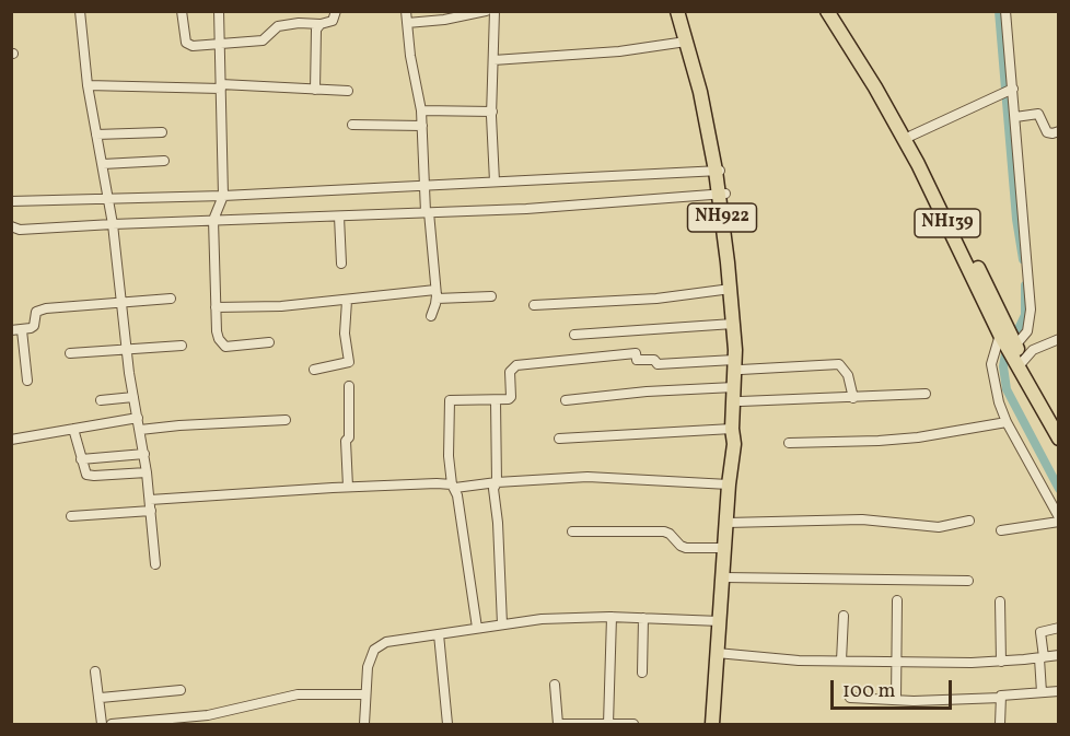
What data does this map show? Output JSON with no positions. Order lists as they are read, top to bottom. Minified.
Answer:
{"streets":{"main road":["NH922","NH139"]},"scale_bar":"100 m"}
